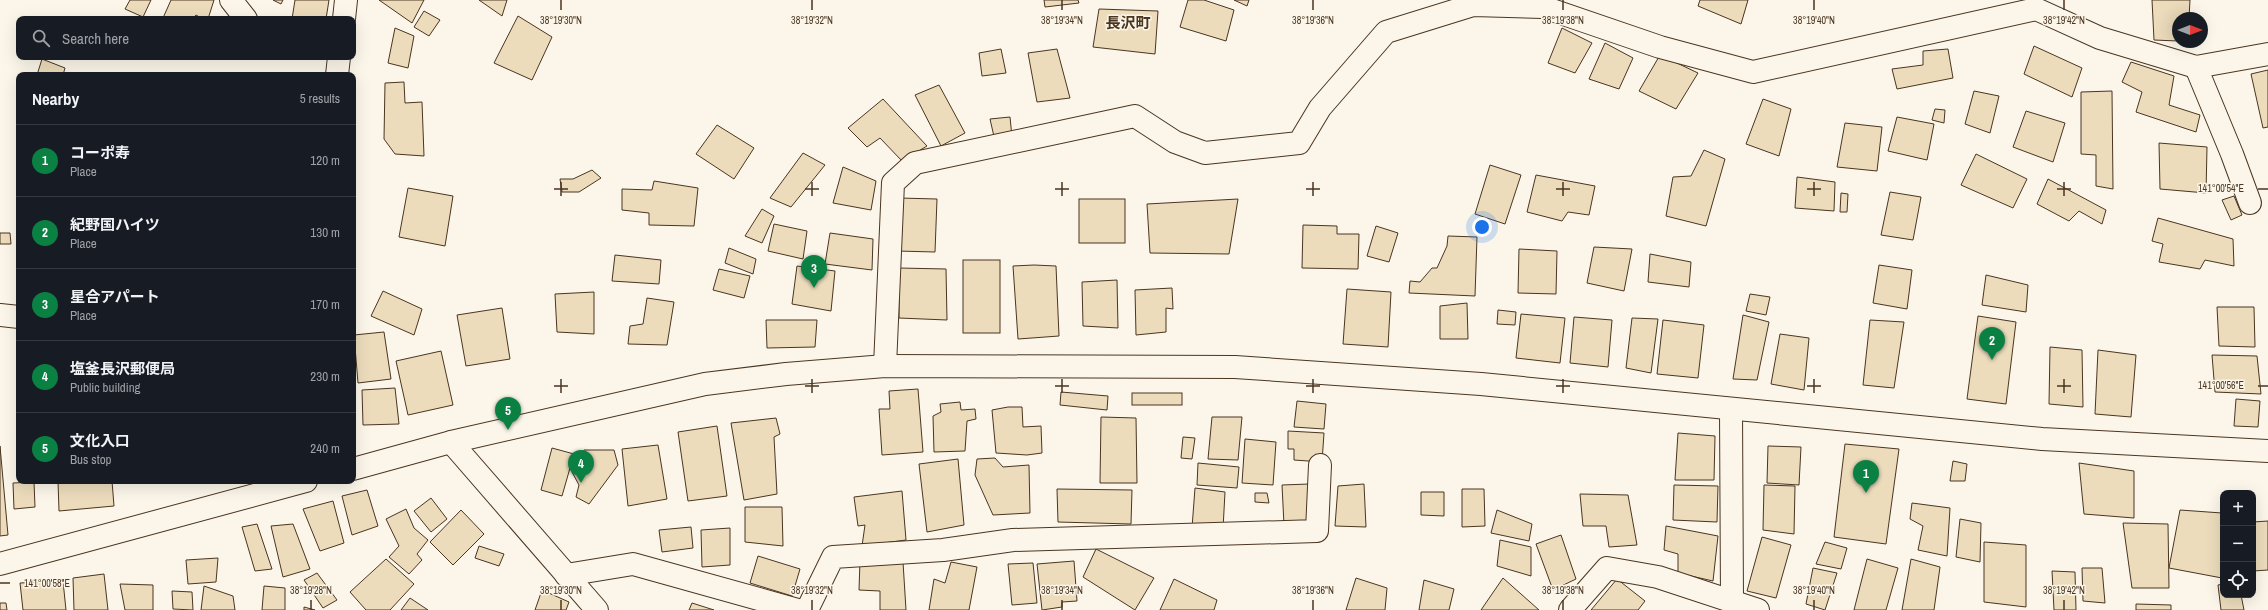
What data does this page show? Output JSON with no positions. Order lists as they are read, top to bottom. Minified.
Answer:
{"districts":["長沢町"],"north":"right","page":{"search":"Search here","heading":["Nearby","5 results"],"list":[{"mark":"1","name":"コーポ寿","note":"Place","value":"120 m"},{"mark":"2","name":"紀野国ハイツ","note":"Place","value":"130 m"},{"mark":"3","name":"星合アパート","note":"Place","value":"170 m"},{"mark":"4","name":"塩釜長沢郵便局","note":"Public building","value":"230 m"},{"mark":"5","name":"文化入口","note":"Bus stop","value":"240 m"}],"pins":["3","2","5","4","1"],"map_buttons":["+","−"]},"coordinates":["38°19'30\"N","38°19'32\"N","38°19'34\"N","38°19'36\"N","38°19'38\"N","38°19'40\"N","38°19'42\"N","141°00'54\"E","141°00'56\"E","141°00'58\"E","38°19'28\"N"]}
